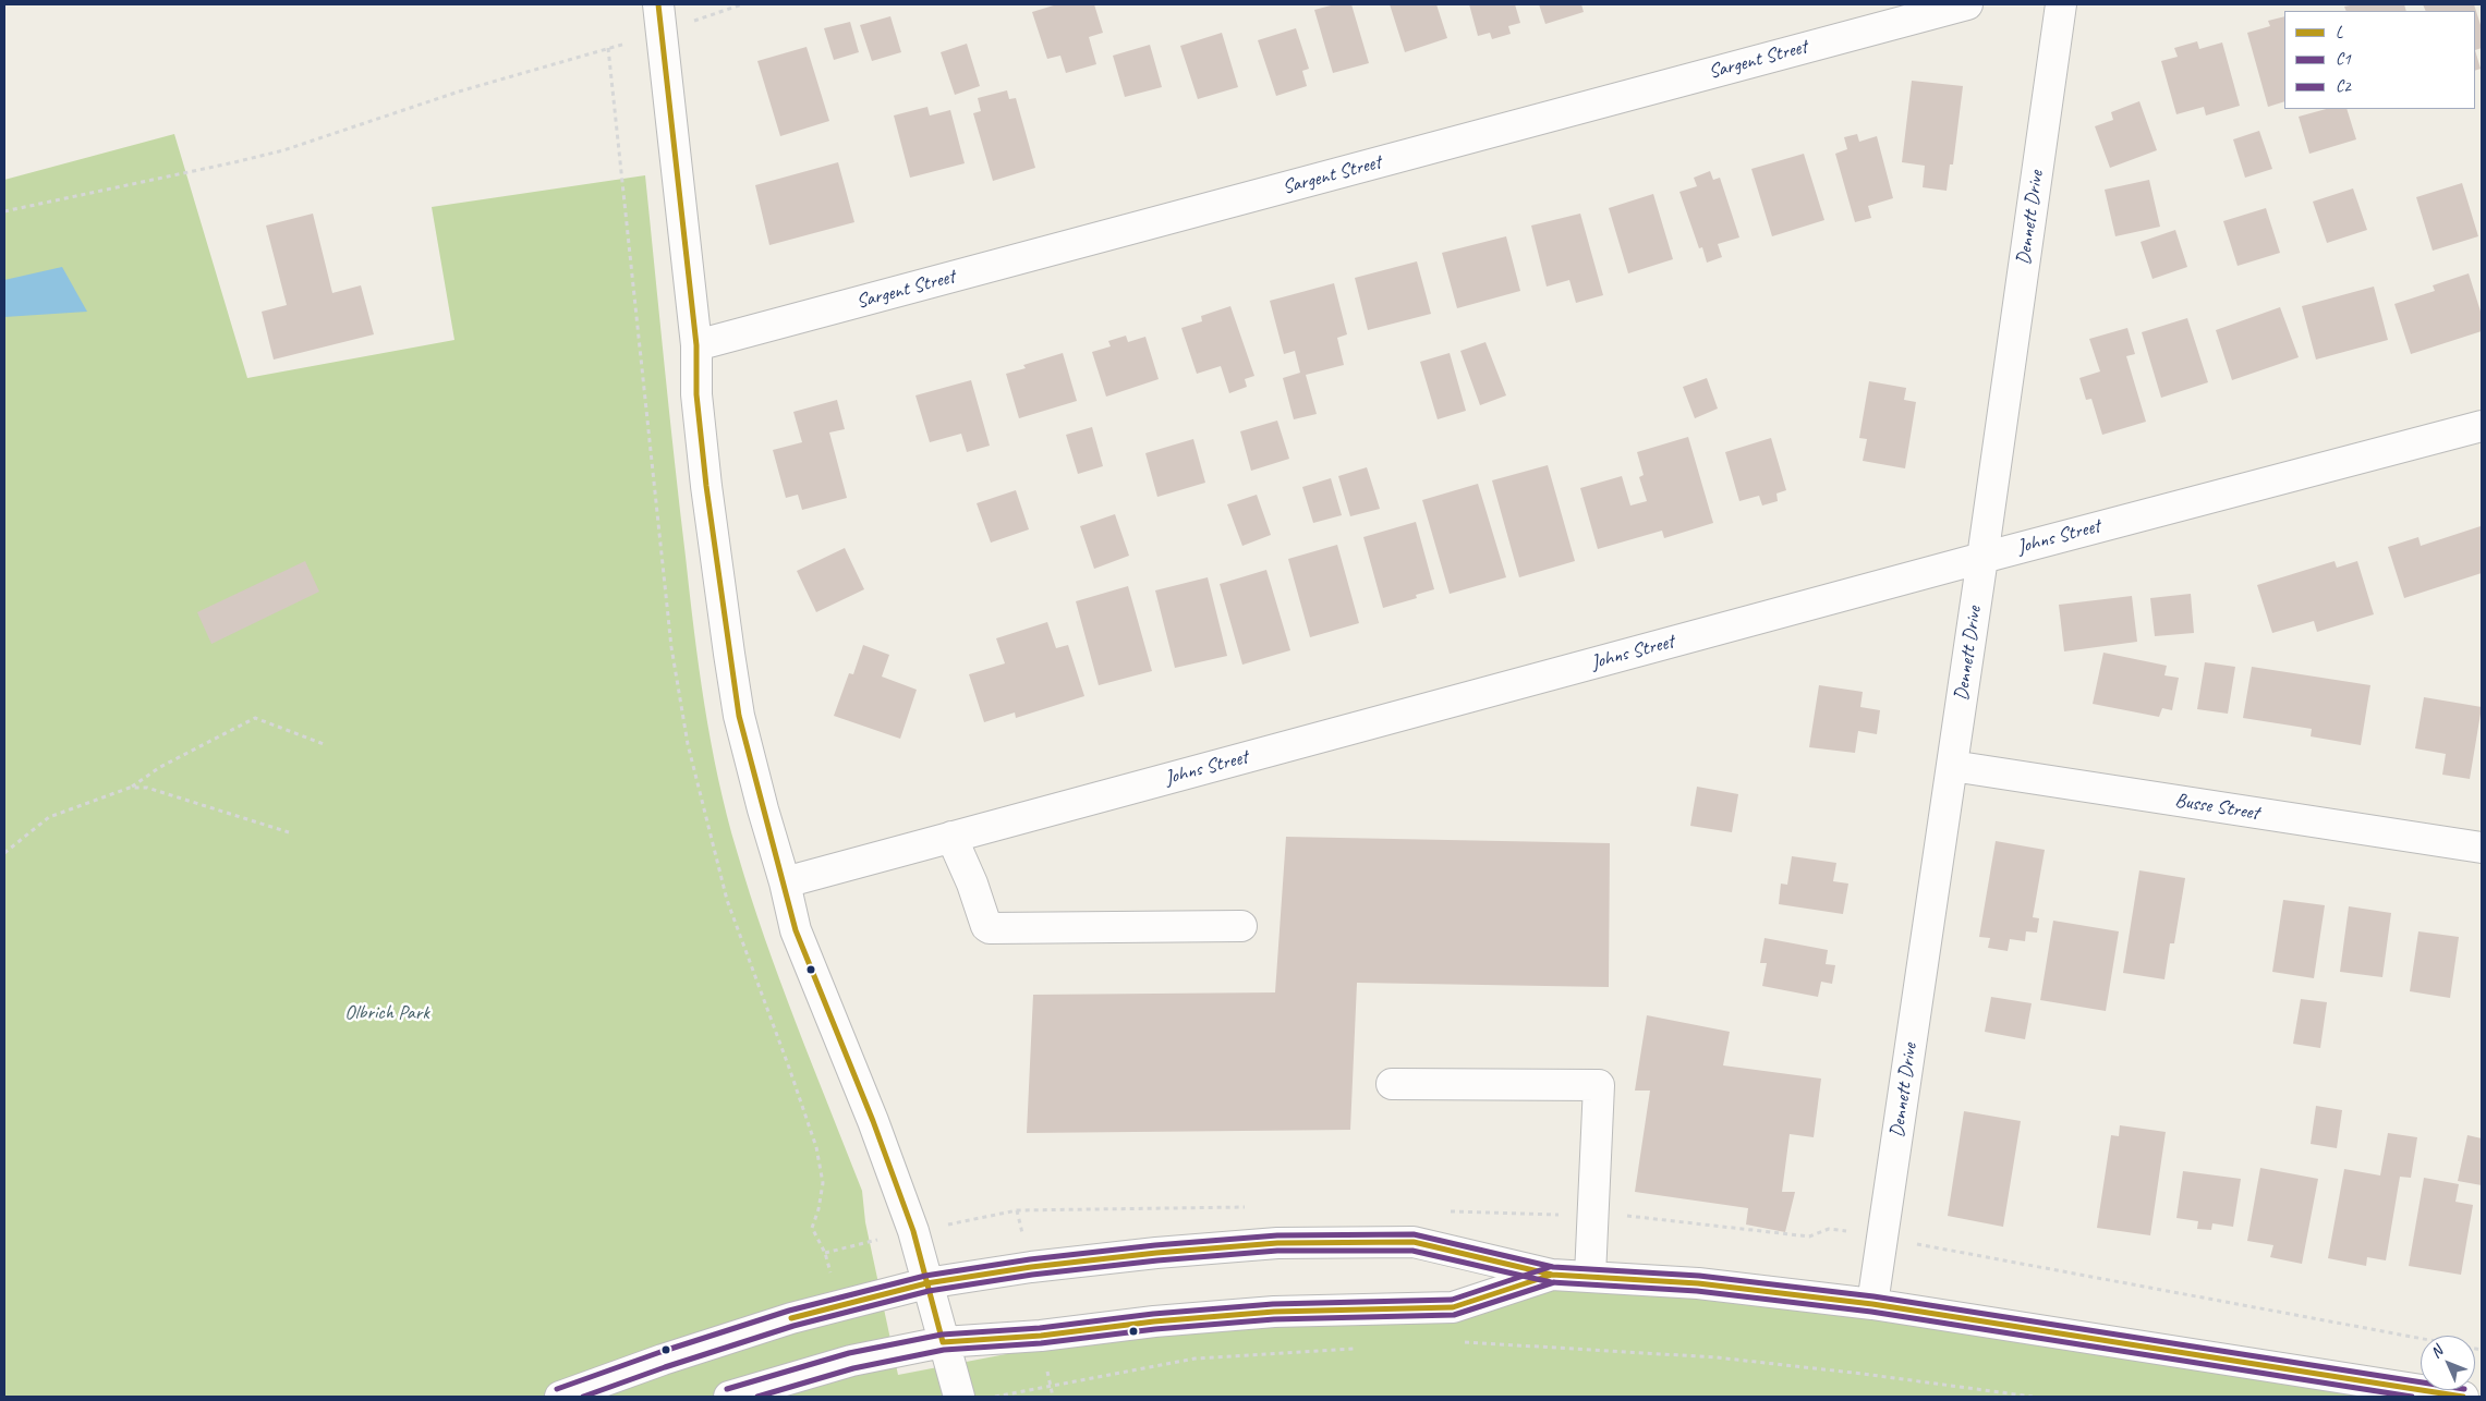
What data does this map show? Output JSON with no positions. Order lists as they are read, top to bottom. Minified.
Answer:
{"streets":{"street":["Sargent Street","Dennett Drive","Johns Street","Busse Street"]},"crossings":[["Dennett Drive","Johns Street"],["Dennett Drive","Busse Street"]],"parks":["Olbrich Park"],"lines":["transit line L","transit line C2","transit line C1"],"legend":["L","C1","C2"],"north":"top left"}
